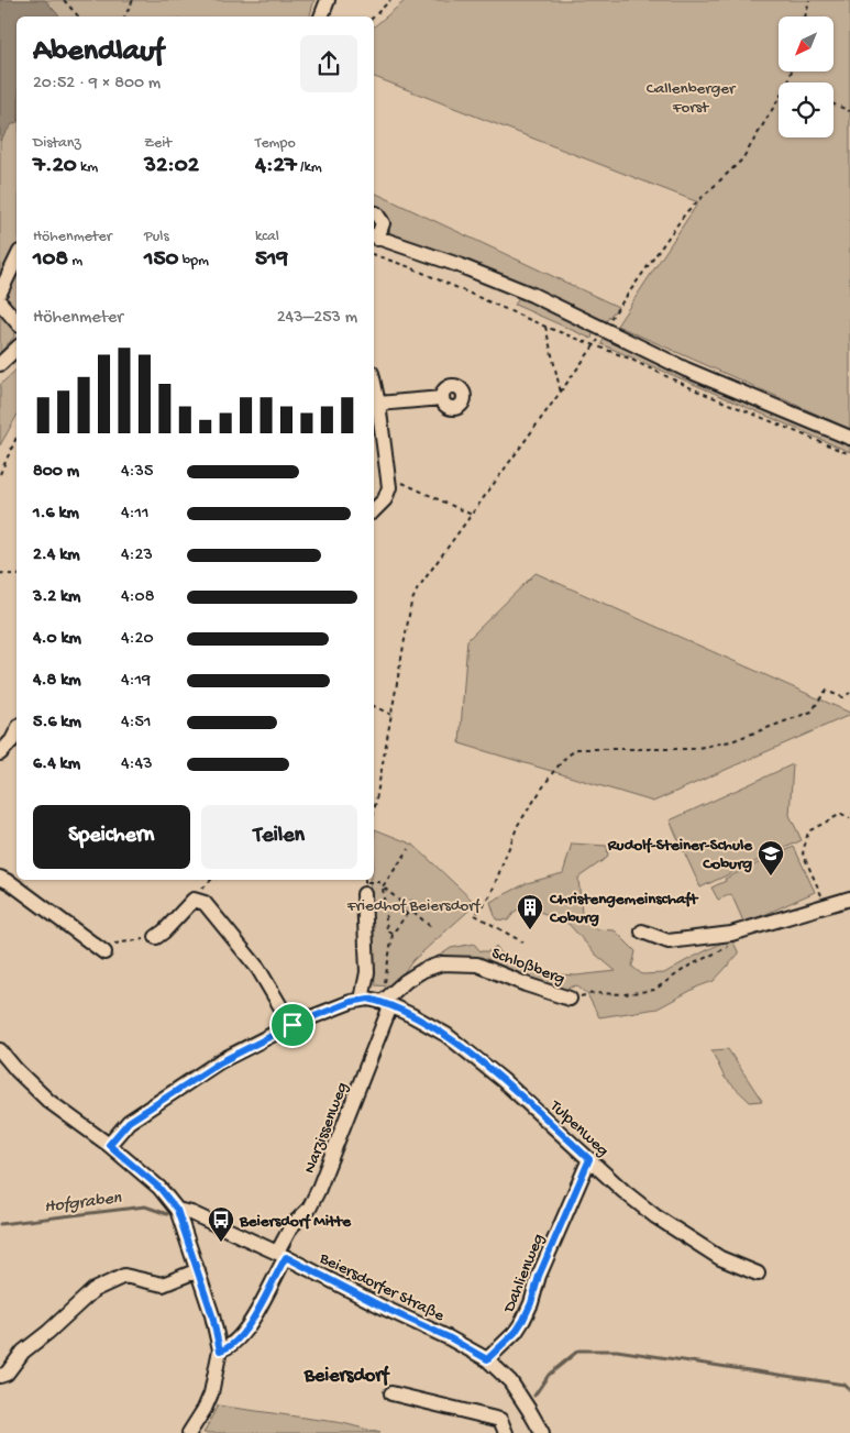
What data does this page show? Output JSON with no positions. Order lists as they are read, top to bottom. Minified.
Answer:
{"streets":{"street":["Schloßberg","Narzissenweg","Tulpenweg","Dahlienweg","Beiersdorfer Straße"]},"crossings":[["Schloßberg","Narzissenweg"],["Schloßberg","Tulpenweg"],["Narzissenweg","Tulpenweg"],["Narzissenweg","Beiersdorfer Straße"],["Tulpenweg","Dahlienweg"],["Dahlienweg","Beiersdorfer Straße"]],"districts":["Beiersdorf"],"water":["Hofgraben"],"parks":["Callenberger Forst","Friedhof Beiersdorf"],"places":{"school or university":["Rudolf-Steiner-Schule Coburg"],"building":["Christengemeinschaft Coburg"],"bus stop":["Beiersdorf Mitte"]},"north":"bottom left","page":{"heading":["Abendlauf","20:52 · 9 × 800 m"],"stats":[["Distanz","7.20 km"],["Zeit","32:02"],["Tempo","4:27 /km"],["Höhenmeter","108 m"],["Puls","150 bpm"],["kcal","519"]],"chart":["Höhenmeter","243–253 m"],"list":[{"name":"800 m","note":"4:35"},{"name":"1.6 km","note":"4:11"},{"name":"2.4 km","note":"4:23"},{"name":"3.2 km","note":"4:08"},{"name":"4.0 km","note":"4:20"},{"name":"4.8 km","note":"4:19"},{"name":"5.6 km","note":"4:51"},{"name":"6.4 km","note":"4:43"}],"buttons":["Speichern","Teilen"]}}
